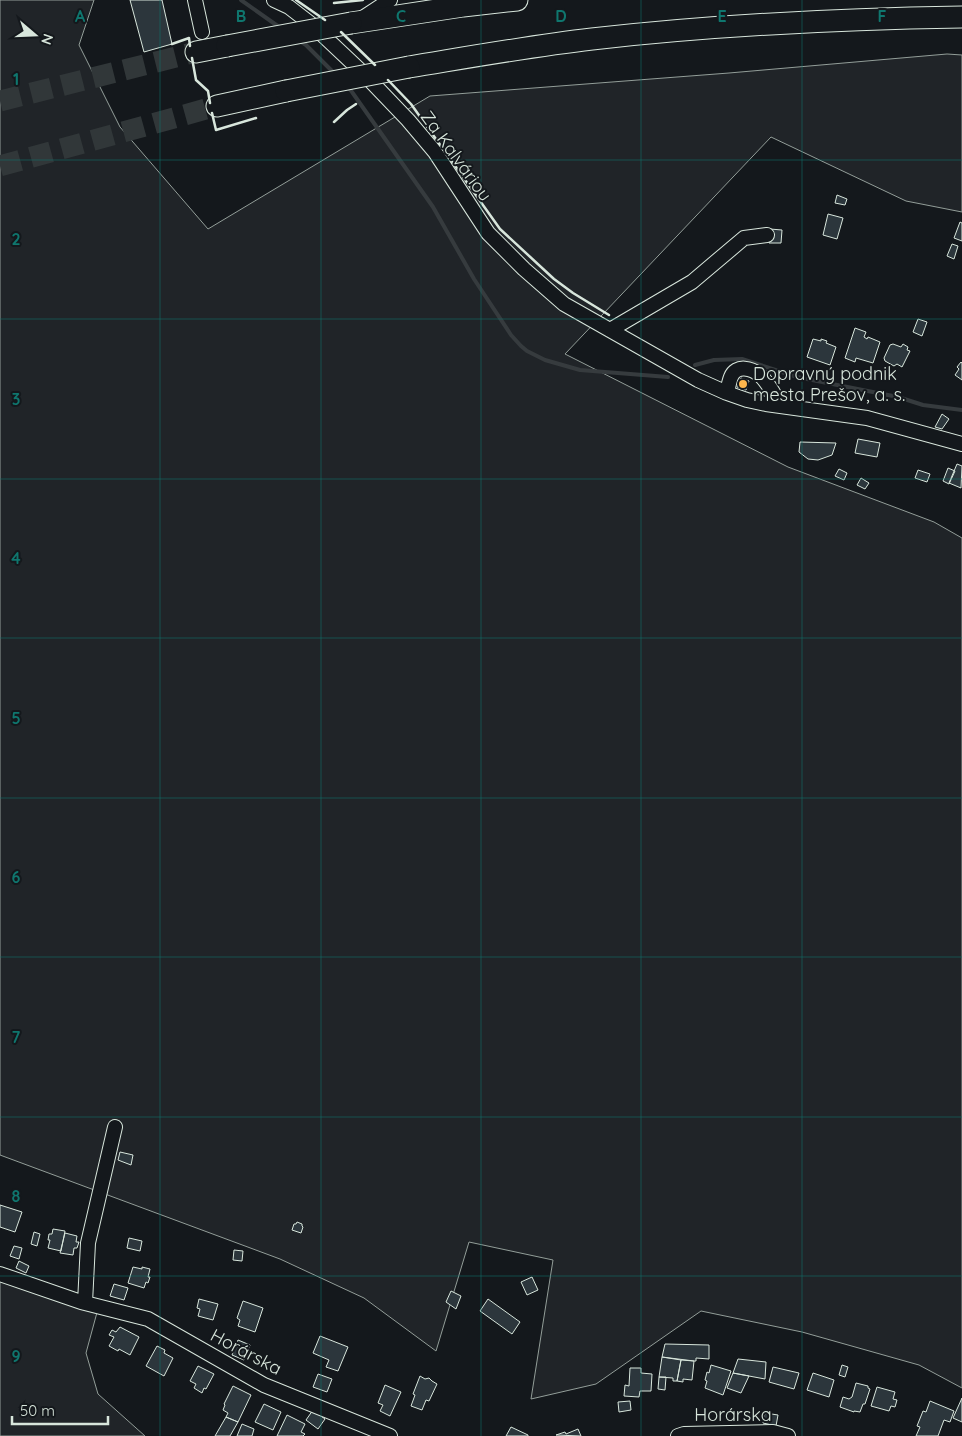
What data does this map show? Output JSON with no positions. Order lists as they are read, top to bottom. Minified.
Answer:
{"streets":{"street":["Za Kalváriou","Horárska"]},"places":["Dopravný podnik mesta Prešov, a. s."],"scale_bar":"50 m","north":"right","grid":{"columns":["A","B","C","D","E","F"],"rows":["1","2","3","4","5","6","7","8","9"]}}
